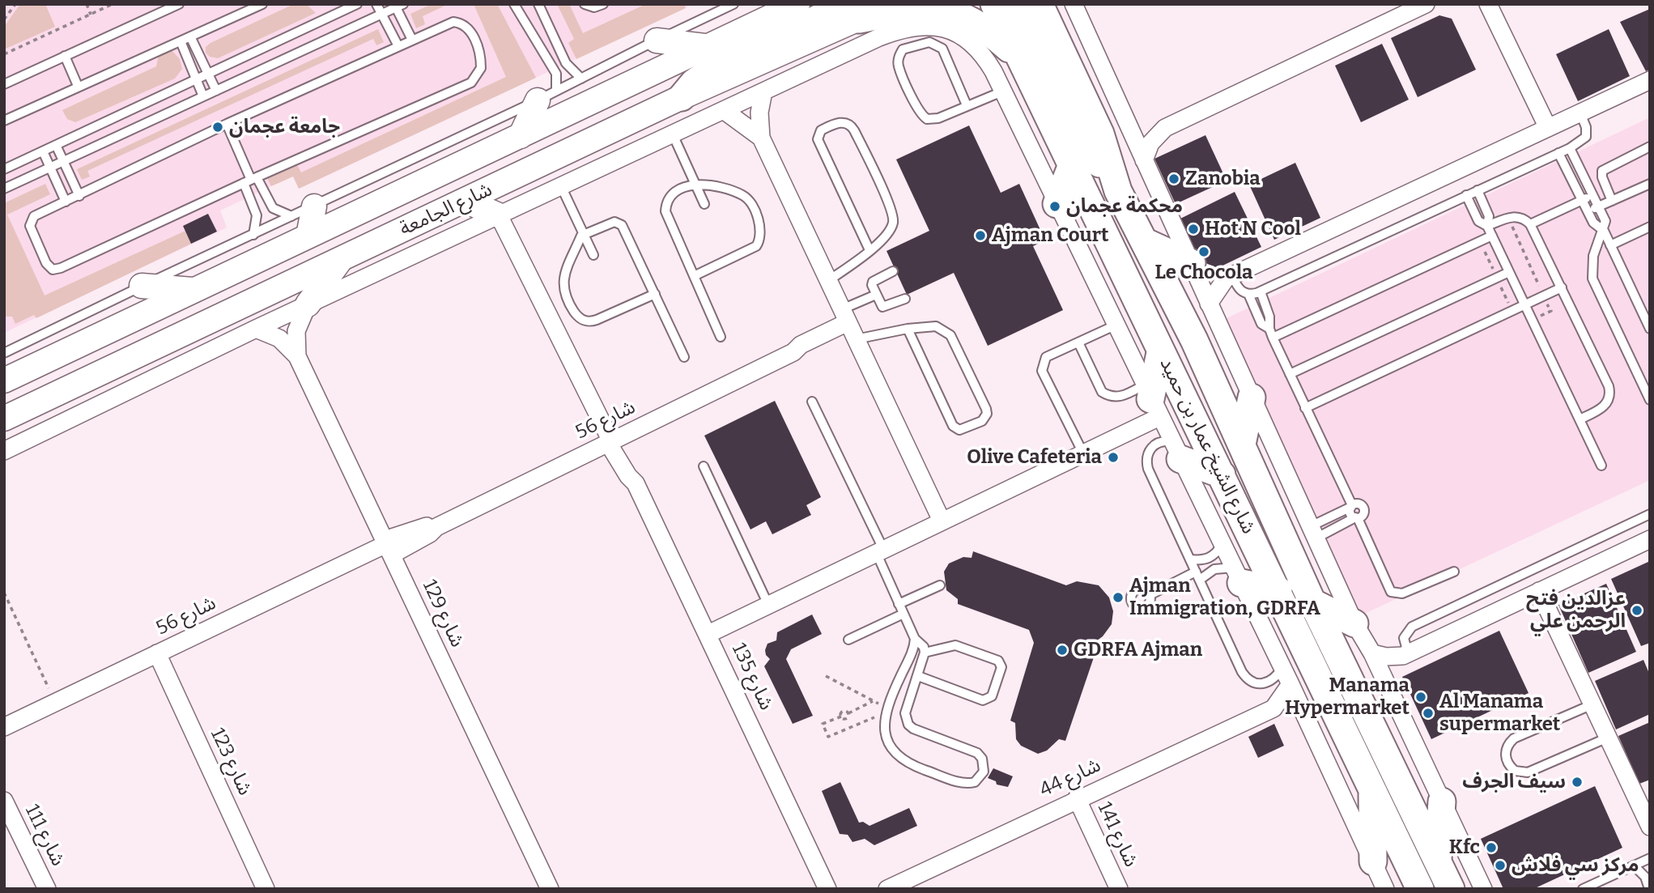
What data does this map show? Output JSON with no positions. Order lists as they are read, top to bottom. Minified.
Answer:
{"streets":{"main road":["شارع الجامعة","شارع الشيخ عمار بن حميد"],"street":["شارع 56","شارع 129","شارع 135","شارع 123","شارع 44","شارع 141","شارع 111"]},"crossings":[["شارع 56","شارع 129"],["شارع 56","شارع 135"],["شارع 56","شارع 123"],["شارع 44","شارع 141"]],"places":["جامعة عجمان","Zanobia","محكمة عجمان","Hot N Cool","Ajman Court","Le Chocola","Olive Cafeteria","Ajman Immigration, GDRFA","عزالدين فتح الرحمن علي","GDRFA Ajman","Manama Hypermarket","Al Manama supermarket","سيف الجرف","Kfc","مركز سي فلاش"]}
